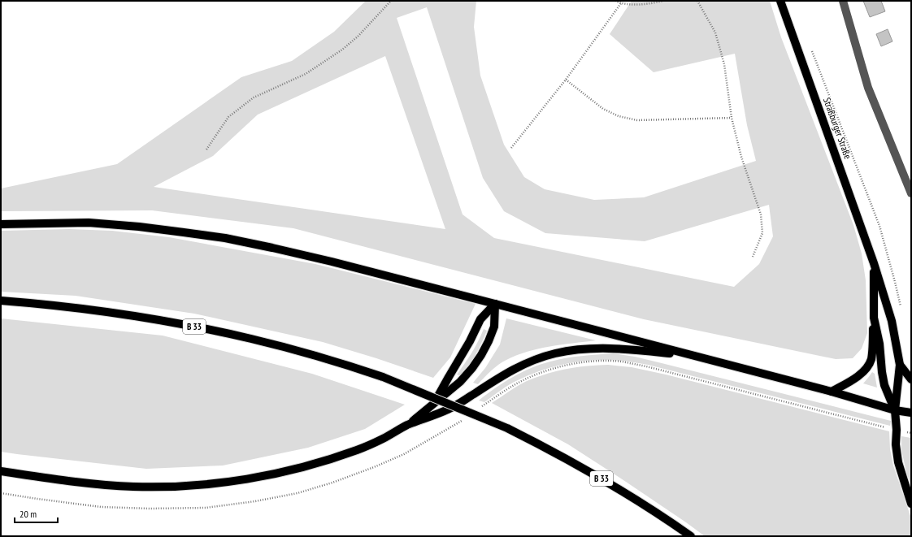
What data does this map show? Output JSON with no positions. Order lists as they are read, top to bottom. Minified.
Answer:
{"streets":{"main road":["Straßburger Straße","B 33"]},"scale_bar":"20 m"}
